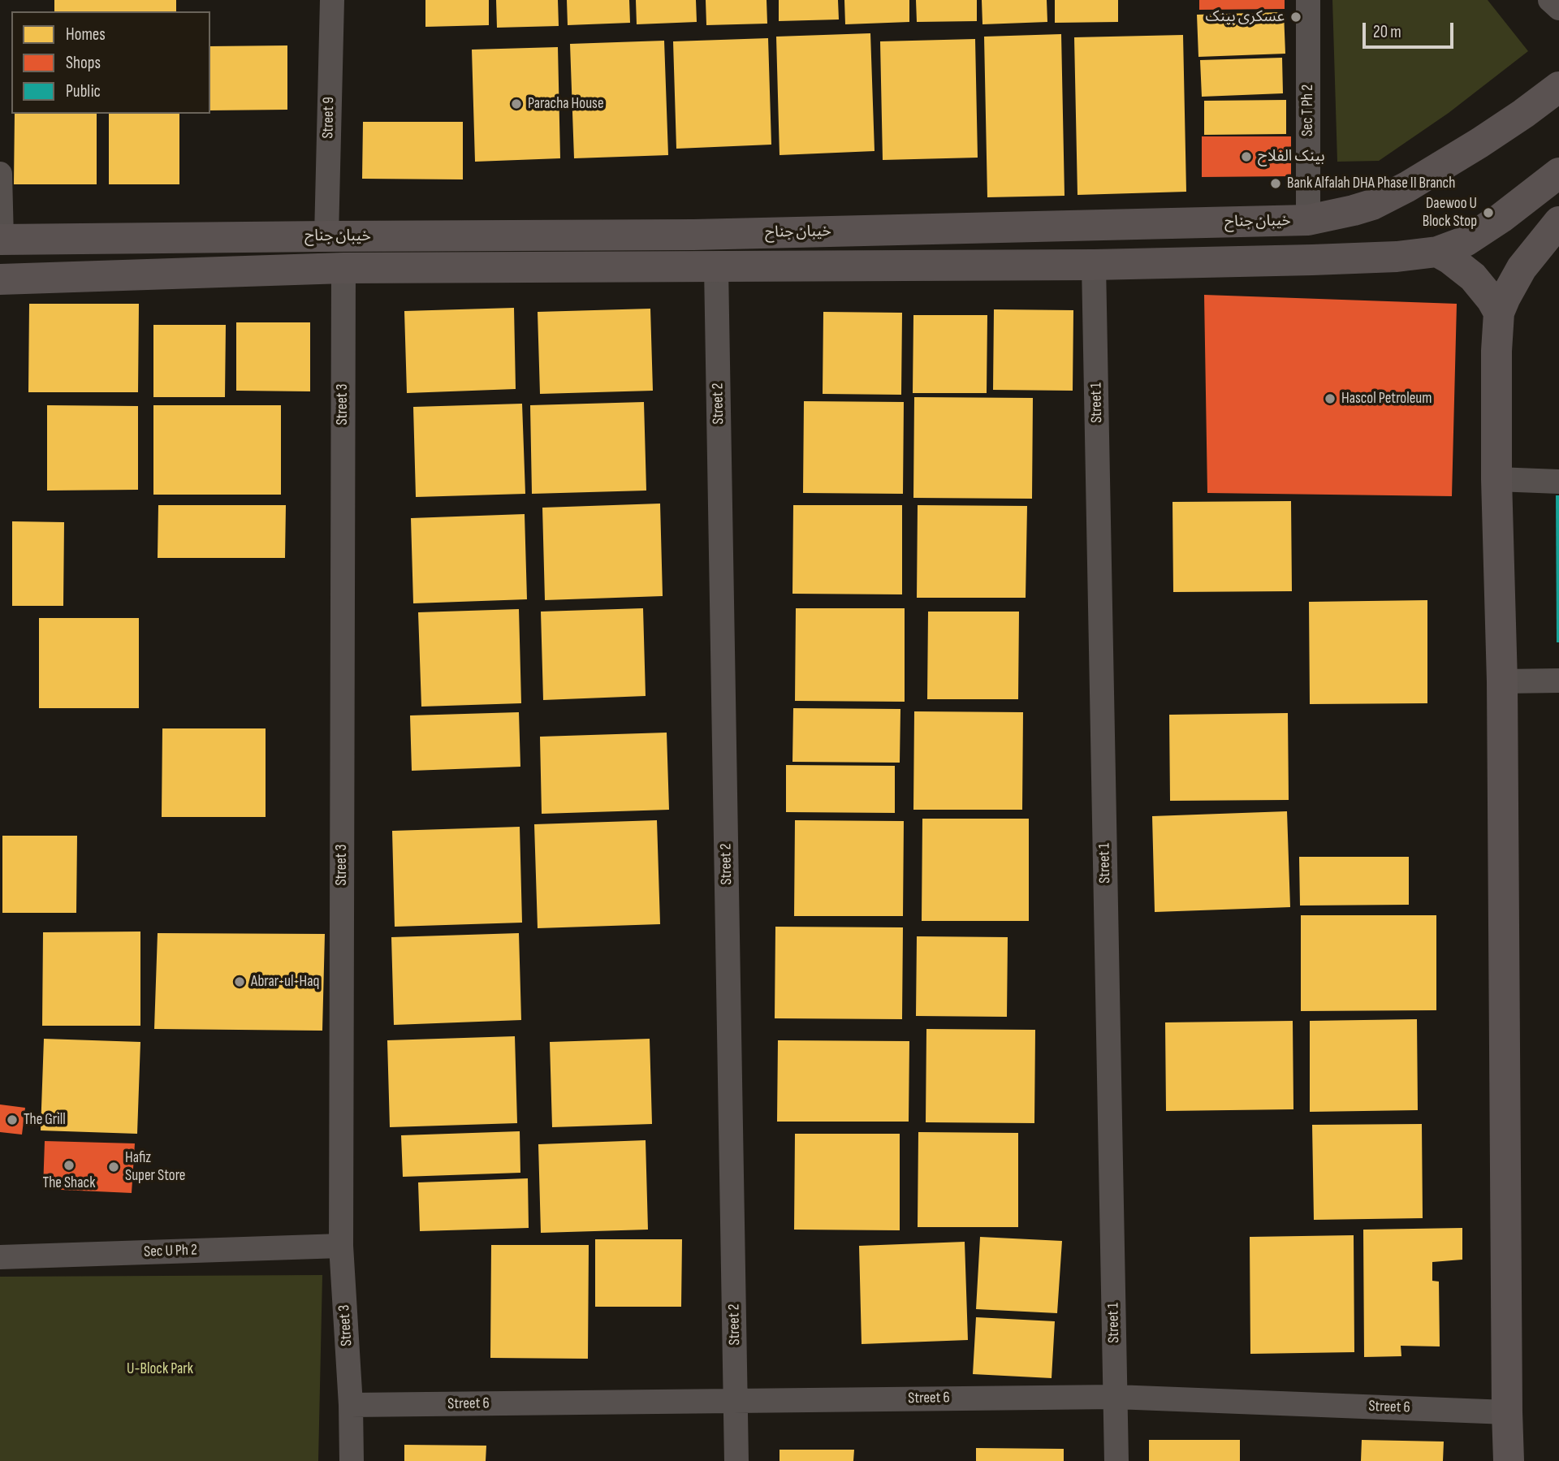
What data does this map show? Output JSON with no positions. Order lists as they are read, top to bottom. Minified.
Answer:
{"streets":{"main road":["خیبان جناح"],"street":["Sec T Ph 2","Street 9","Street 1","Street 2","Street 3","Sec U Ph 2","Street 6"]},"crossings":[["Sec T Ph 2","خیبان جناح"],["Street 9","خیبان جناح"],["خیبان جناح","Street 1"],["خیبان جناح","Street 2"],["خیبان جناح","Street 3"],["Street 1","Street 6"],["Street 2","Street 6"],["Street 3","Sec U Ph 2"],["Street 3","Street 6"]],"parks":["U-Block Park"],"places":["عسکری بینک","Paracha House","بینک الفلاح","Bank Alfalah DHA Phase II Branch","Daewoo U Block Stop","Hascol Petroleum","Abrar-ul-Haq","The Grill","The Shack","Hafiz Super Store"],"legend":["Homes","Shops","Public"],"scale_bar":"20 m"}
